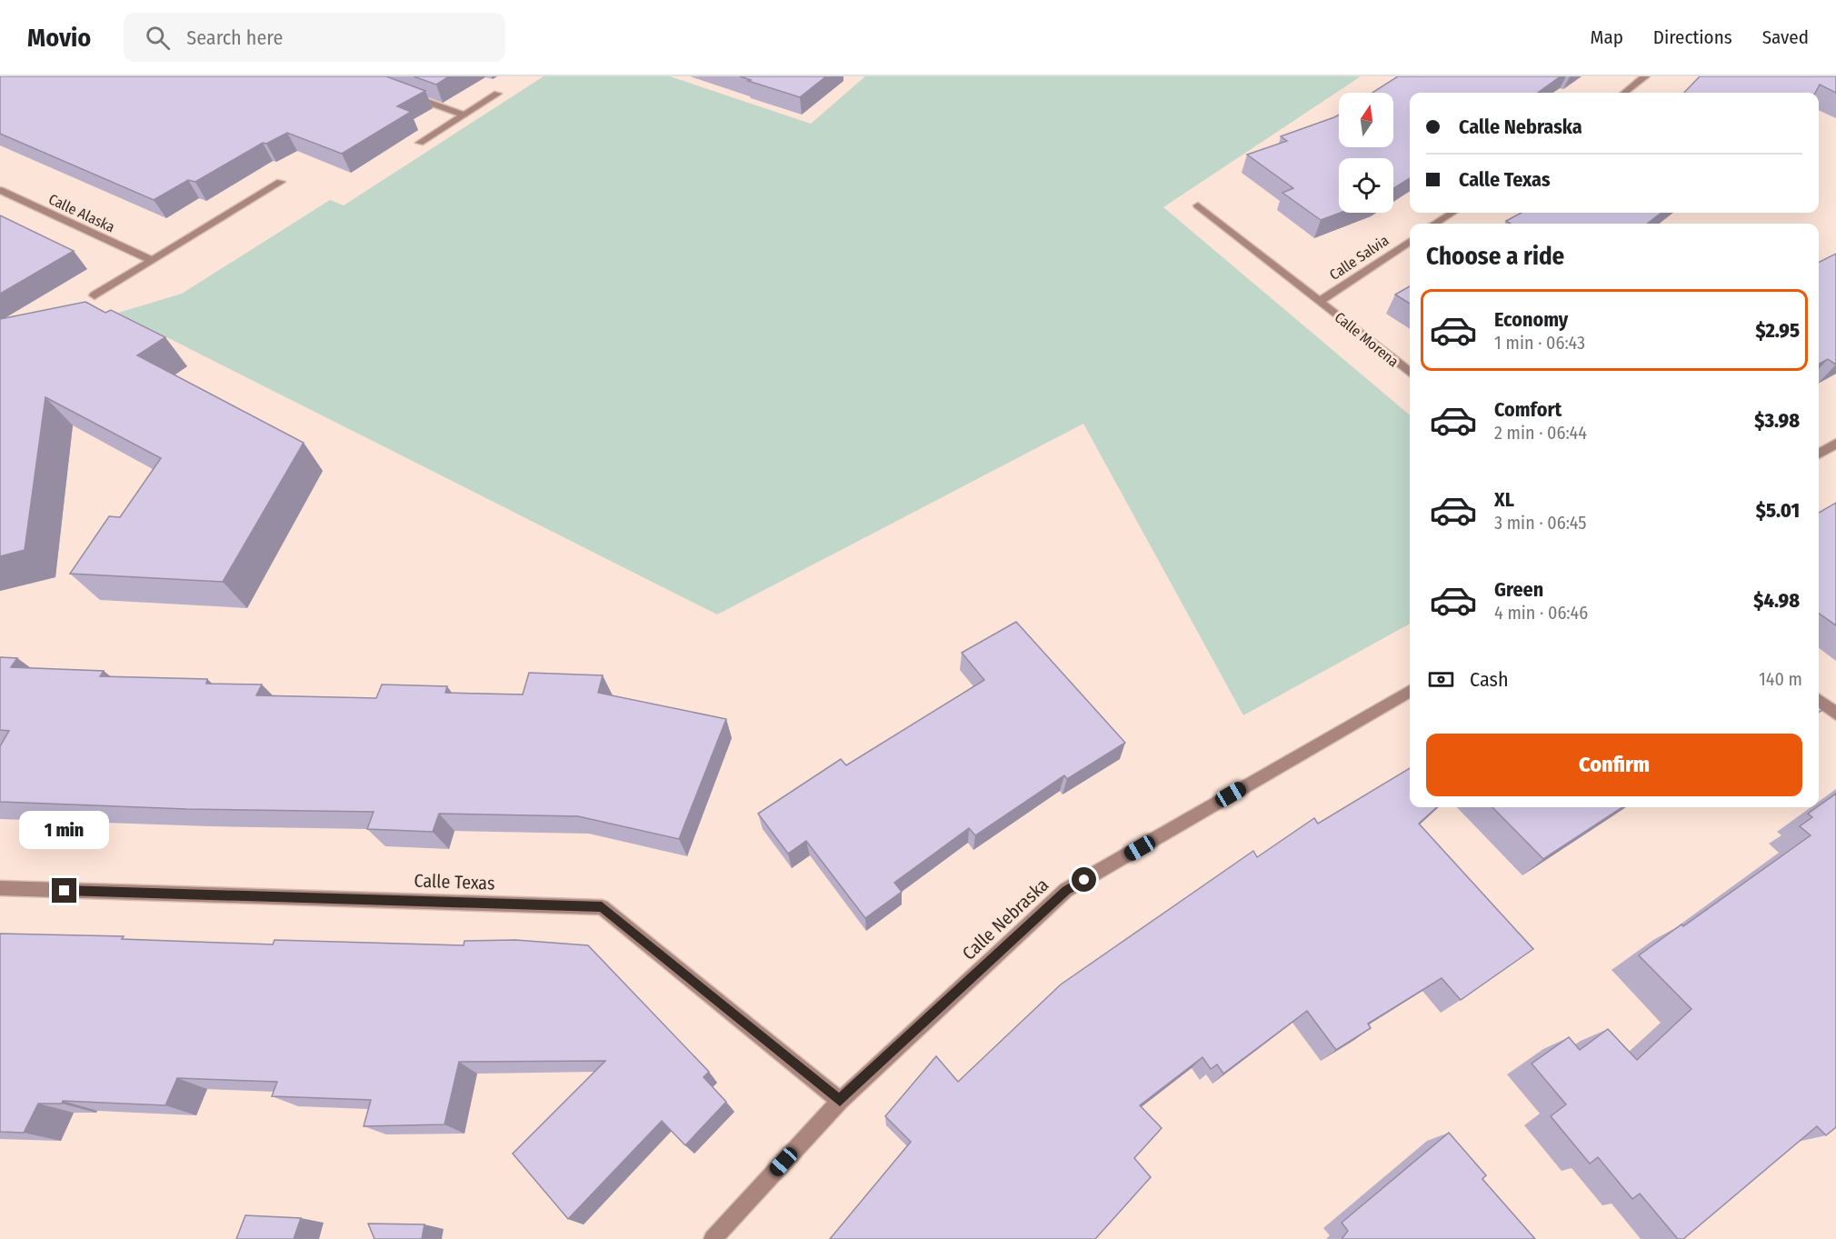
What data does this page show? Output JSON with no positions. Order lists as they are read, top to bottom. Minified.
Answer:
{"streets":{"street":["Calle Alaska","Calle Salvia","Calle Morena","Calle Texas","Calle Nebraska"]},"crossings":[["Calle Salvia","Calle Morena"],["Calle Texas","Calle Nebraska"]],"north":"top","page":{"header":"Movio","search":"Search here","nav":["Map","Directions","Saved"],"banner":["Calle Nebraska","Calle Texas"],"heading":"Choose a ride","list":[{"name":"Economy","note":"1 min · 06:43","value":"$2.95"},{"name":"Comfort","note":"2 min · 06:44","value":"$3.98"},{"name":"XL","note":"3 min · 06:45","value":"$5.01"},{"name":"Green","note":"4 min · 06:46","value":"$4.98"}],"pay":["Cash","140 m"],"buttons":"Confirm","bubble":"1 min"}}
